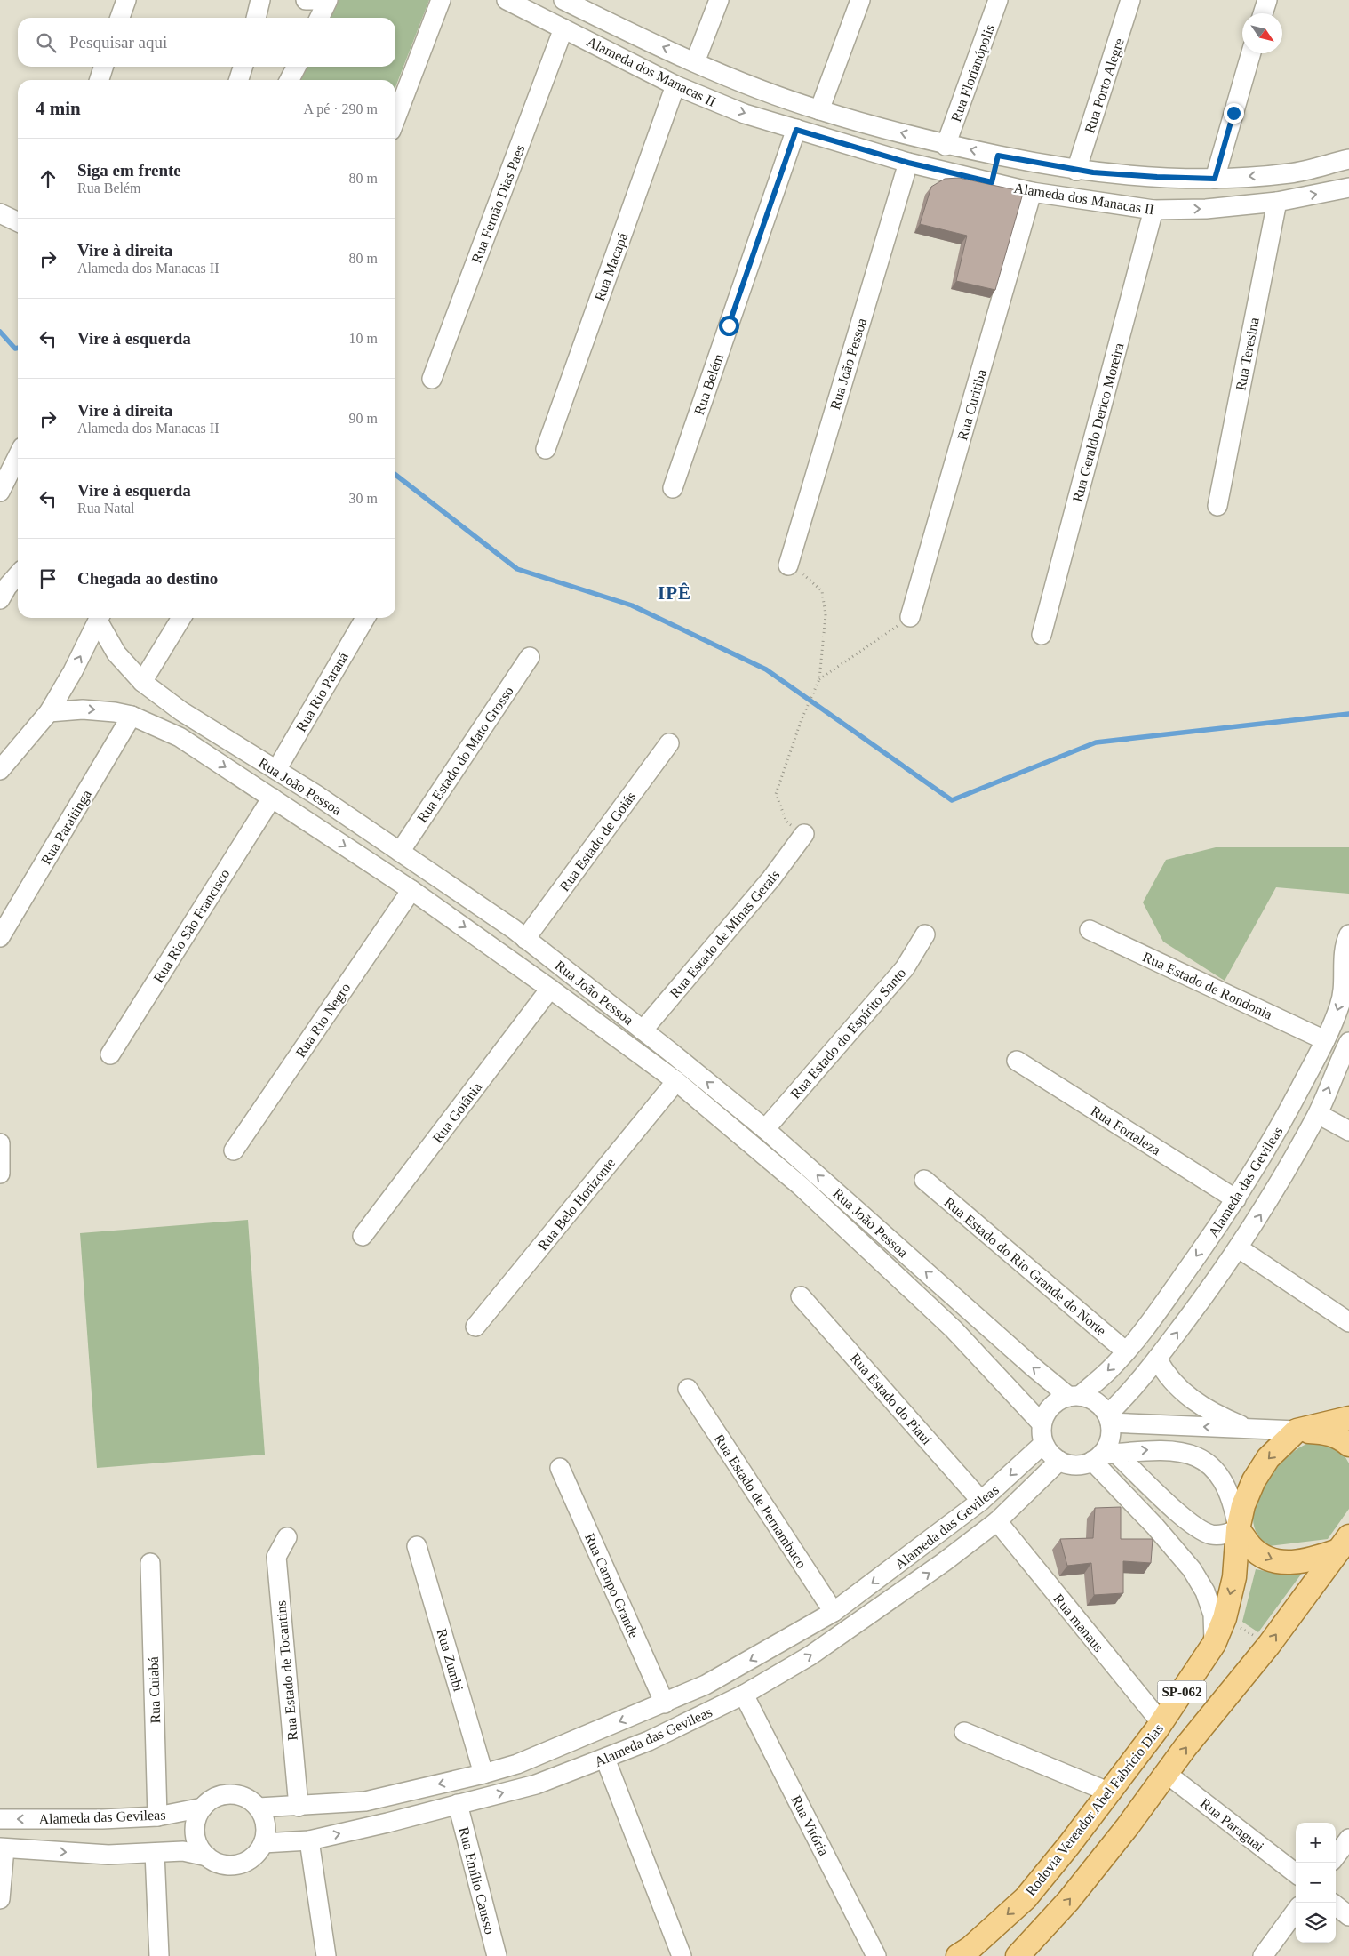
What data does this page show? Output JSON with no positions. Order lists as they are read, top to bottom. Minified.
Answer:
{"streets":{"main road":["SP-062","Rodovia Vereador Abel Fabrício Dias"],"street":["Alameda dos Manacas II","Rua Florianópolis","Rua Porto Alegre","Rua Fernão Dias Paes","Rua Macapá","Rua Teresina","Rua João Pessoa","Rua Belém","Rua Curitiba","Rua Geraldo Derico Moreira","Rua Rio Paraná","Rua Estado do Mato Grosso","Rua Paraitinga","Rua Estado de Goiás","Rua Rio São Francisco","Rua Estado de Minas Gerais","Rua Estado de Rondonia","Rua Rio Negro","Rua Estado do Espírito Santo","Rua Goiânia","Rua Fortaleza","Alameda das Gevileas","Rua Belo Horizonte","Rua Estado do Rio Grande do Norte","Rua Estado do Piauí","Rua Estado de Pernambuco","Rua Campo Grande","Rua manaus","Rua Zumbi","Rua Estado de Tocantins","Rua Cuiabá","Rua Paraguai","Rua Vitória","Rua Emílio Causso"]},"crossings":[["Alameda dos Manacas II","Rua Florianópolis"],["Alameda dos Manacas II","Rua Porto Alegre"],["Alameda dos Manacas II","Rua Fernão Dias Paes"],["Alameda dos Manacas II","Rua Macapá"],["Alameda dos Manacas II","Rua Teresina"],["Alameda dos Manacas II","Rua João Pessoa"],["Alameda dos Manacas II","Rua Belém"],["Alameda dos Manacas II","Rua Curitiba"],["Alameda dos Manacas II","Rua Geraldo Derico Moreira"],["Rua João Pessoa","Rua Rio Paraná"],["Rua João Pessoa","Rua Estado do Mato Grosso"],["Rua João Pessoa","Rua Paraitinga"],["Rua João Pessoa","Rua Estado de Goiás"],["Rua João Pessoa","Rua Rio São Francisco"],["Rua João Pessoa","Rua Estado de Minas Gerais"],["Rua João Pessoa","Rua Rio Negro"],["Rua João Pessoa","Rua Estado do Espírito Santo"],["Rua João Pessoa","Rua Goiânia"],["Rua João Pessoa","Alameda das Gevileas"],["Rua João Pessoa","Rua Belo Horizonte"],["Rua Estado de Rondonia","Alameda das Gevileas"],["Rua Fortaleza","Alameda das Gevileas"],["Alameda das Gevileas","Rua Estado do Rio Grande do Norte"],["Alameda das Gevileas","Rua Estado do Piauí"],["Alameda das Gevileas","Rua Estado de Pernambuco"],["Alameda das Gevileas","Rua Campo Grande"],["Alameda das Gevileas","Rua manaus"],["Alameda das Gevileas","Rua Zumbi"],["Alameda das Gevileas","Rua Cuiabá"],["Alameda das Gevileas","Rua Vitória"],["Alameda das Gevileas","Rua Emílio Causso"],["Rua manaus","Rodovia Vereador Abel Fabrício Dias"],["SP-062","Rodovia Vereador Abel Fabrício Dias"],["SP-062","Rua Paraguai"]],"districts":["IPÊ"],"north":"bottom right","page":{"search":"Pesquisar aqui","heading":["4 min","A pé · 290 m"],"list":[["Siga em frente","Rua Belém","80 m"],["Vire à direita","Alameda dos Manacas II","80 m"],["Vire à esquerda","10 m"],["Vire à direita","Alameda dos Manacas II","90 m"],["Vire à esquerda","Rua Natal","30 m"],"Chegada ao destino"],"map_buttons":["+","−"]}}
